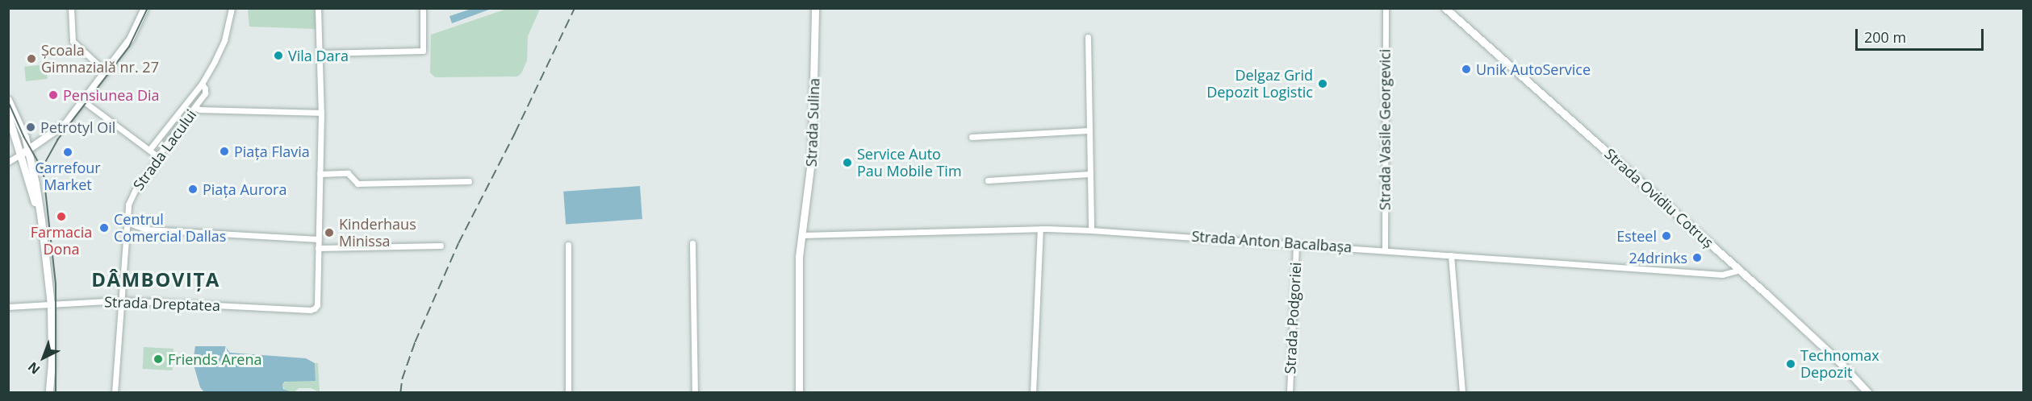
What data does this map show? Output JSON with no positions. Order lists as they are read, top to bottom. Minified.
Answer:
{"streets":{"main road":["Strada Sulina","Strada Ovidiu Cotruș"],"street":["Strada Vasile Georgevici","Strada Lacului","Strada Anton Bacalbașa","Strada Dreptatea","Strada Podgoriei"]},"crossings":[["Strada Sulina","Strada Anton Bacalbașa"],["Strada Vasile Georgevici","Strada Anton Bacalbașa"],["Strada Lacului","Strada Dreptatea"],["Strada Ovidiu Cotruș","Strada Anton Bacalbașa"],["Strada Anton Bacalbașa","Strada Podgoriei"]],"districts":["DÂMBOVIȚA"],"places":["Vila Dara","Școala Gimnazială nr. 27","Unik AutoService","Delgaz Grid Depozit Logistic","Pensiunea Dia","Petrotyl Oil","Piața Flavia","Carrefour Market","Service Auto Pau Mobile Tim","Piața Aurora","Farmacia Dona","Centrul Comercial Dallas","Kinderhaus Minissa","Esteel","24drinks","Friends Arena","Technomax Depozit"],"scale_bar":"200 m","north":"bottom left"}
